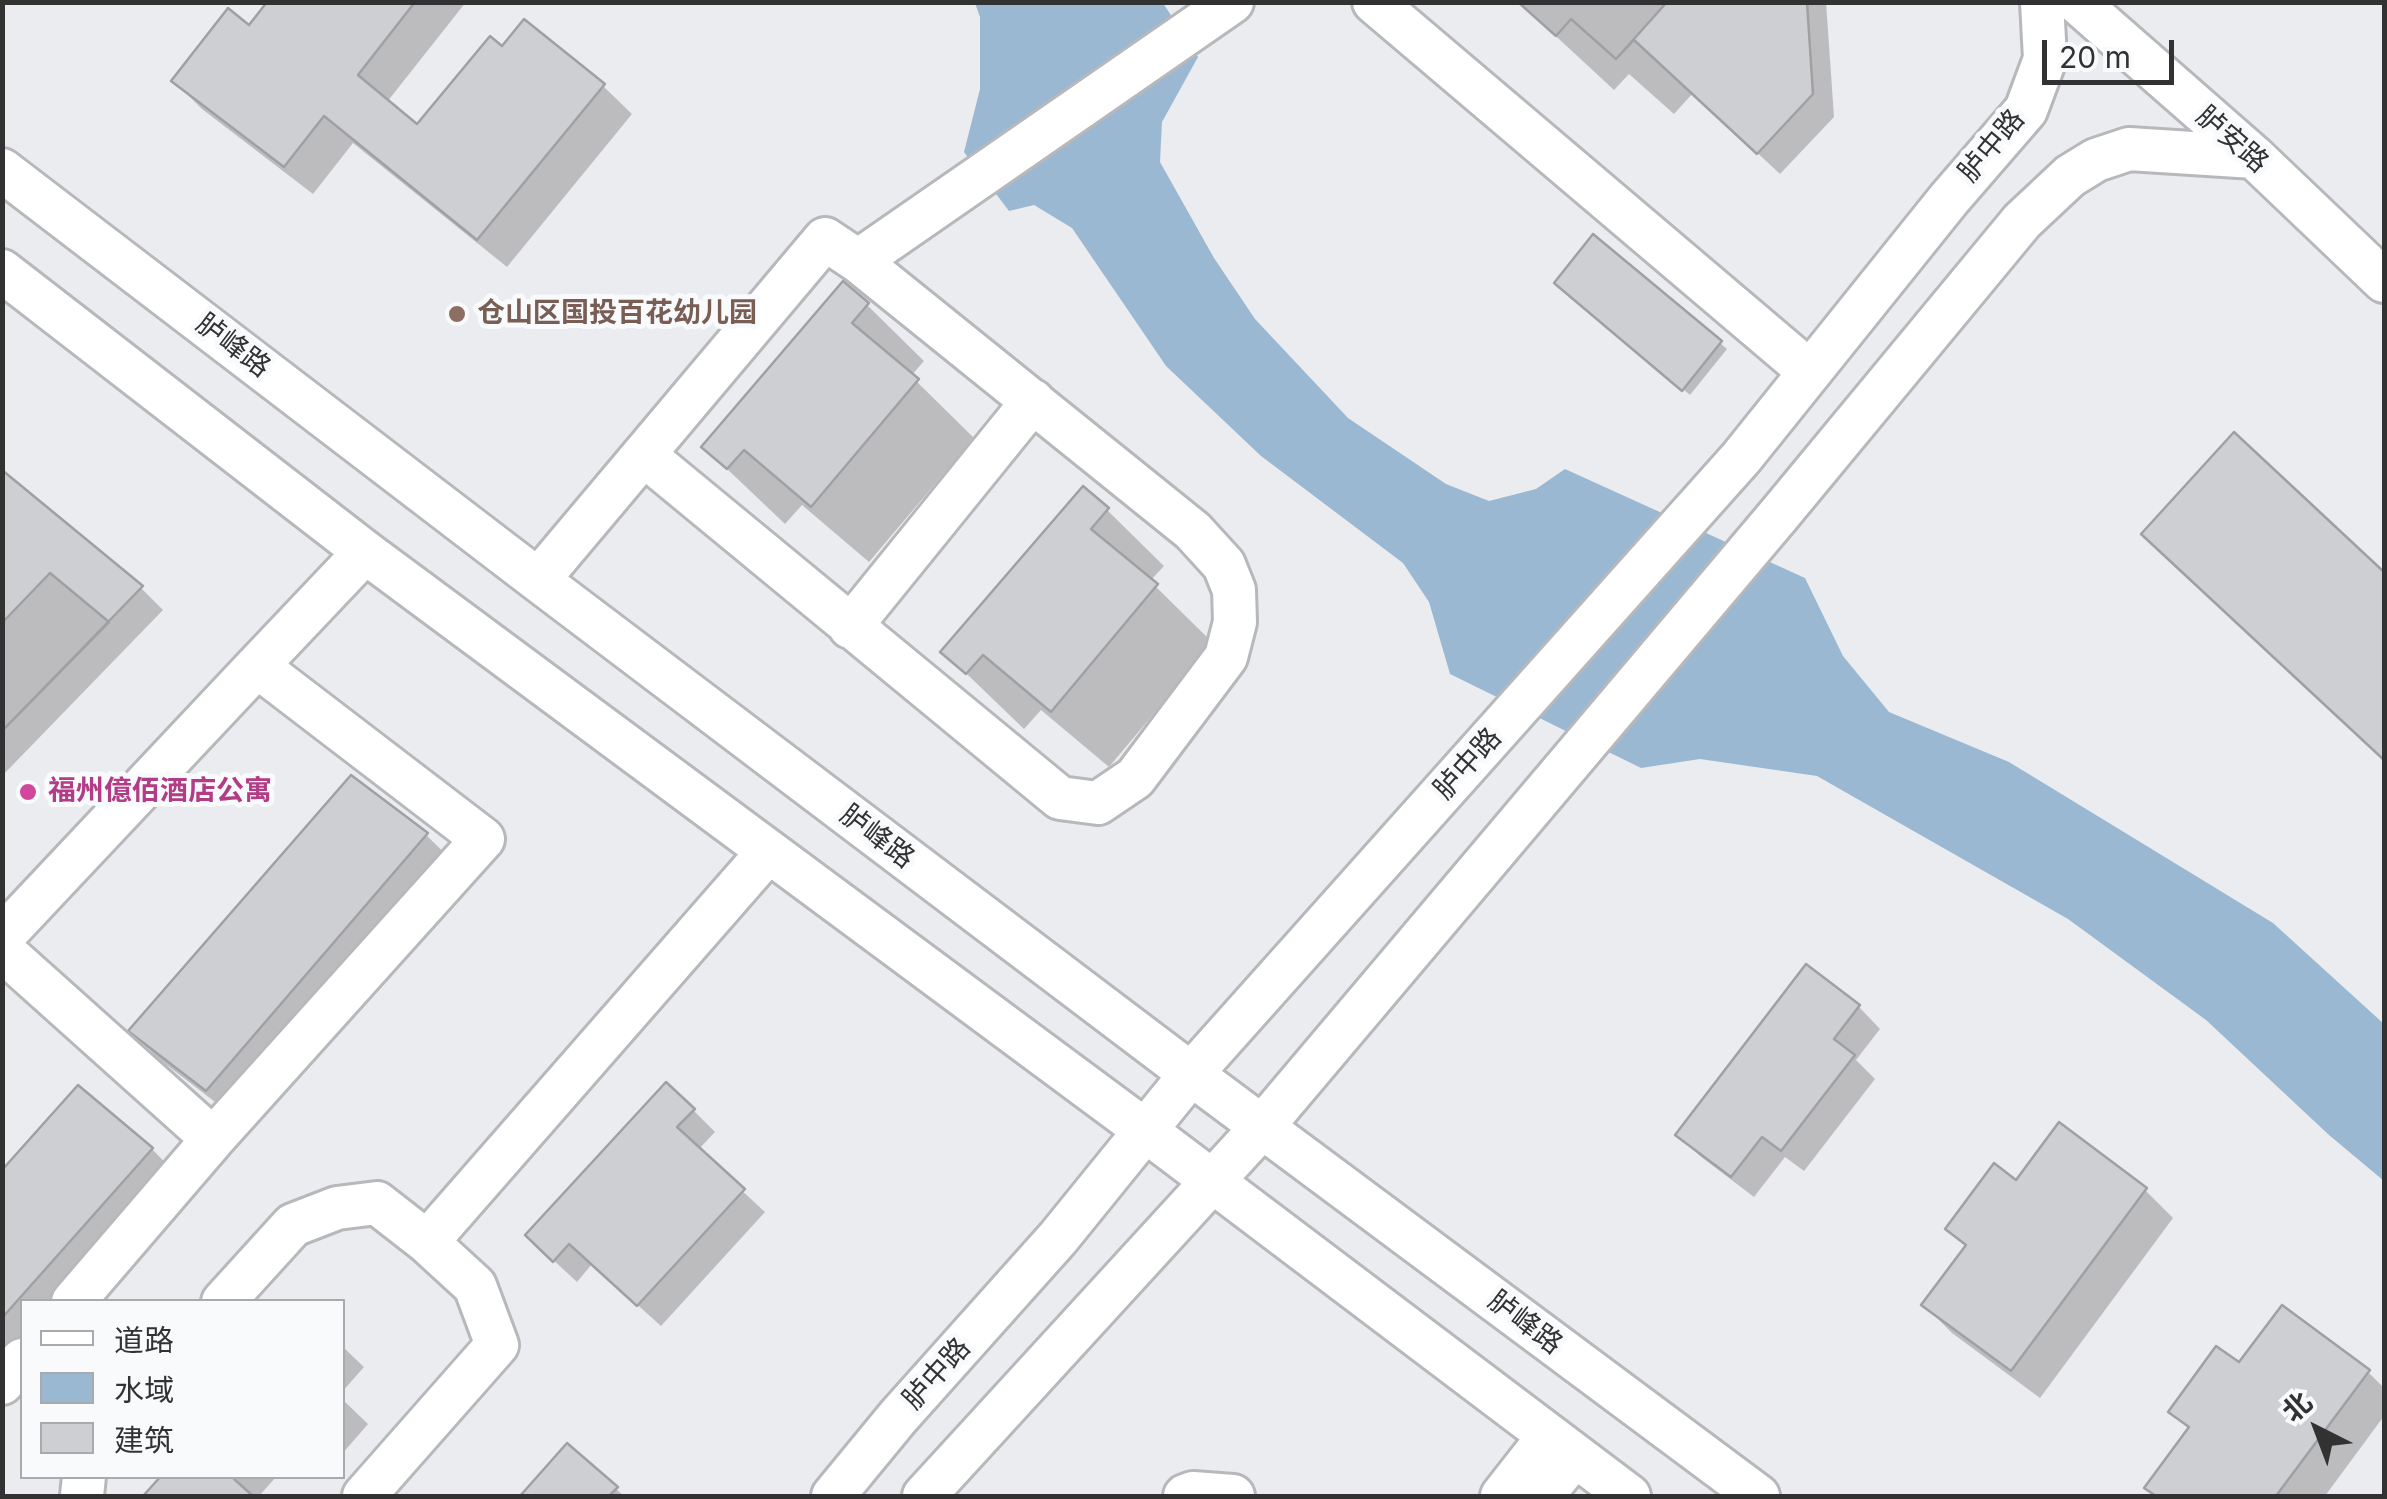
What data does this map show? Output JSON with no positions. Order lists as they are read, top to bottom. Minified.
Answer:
{"streets":{"street":["胪安路","胪中路","胪峰路"]},"crossings":[["胪中路","胪峰路"]],"places":["仓山区国投百花幼儿园","福州億佰酒店公寓"],"legend":["道路","水域","建筑"],"scale_bar":"20 m","north":"top left"}
